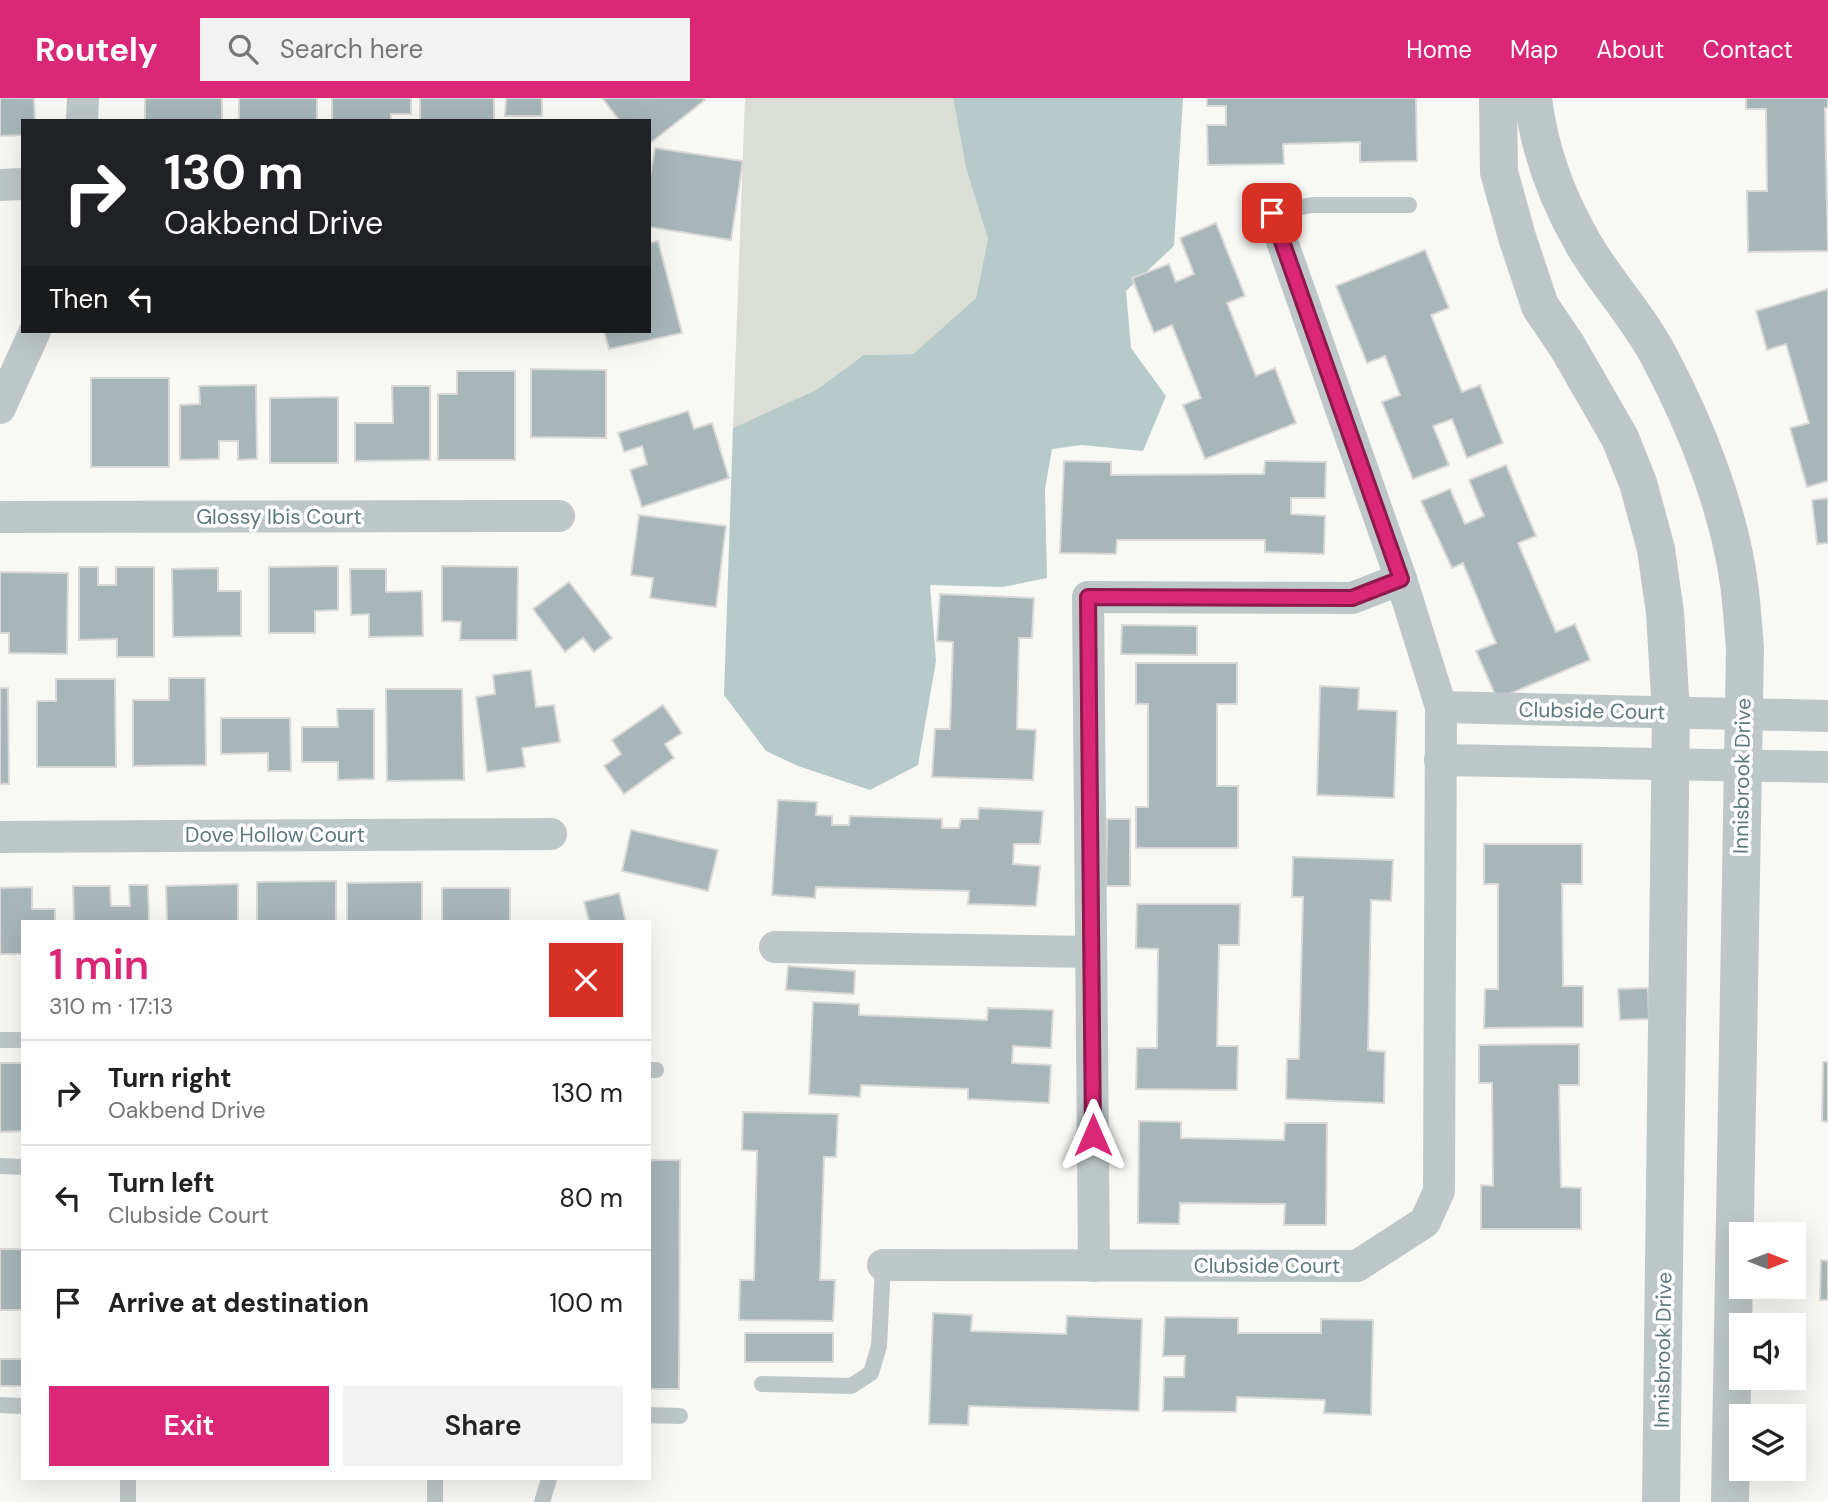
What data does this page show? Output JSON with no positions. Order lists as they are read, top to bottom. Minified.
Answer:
{"streets":{"street":["Glossy Ibis Court","Clubside Court","Innisbrook Drive","Dove Hollow Court"]},"crossings":[["Clubside Court","Innisbrook Drive"]],"north":"right","page":{"header":"Routely","search":"Search here","nav":["Home","Map","About","Contact"],"turn":["130 m","Oakbend Drive"],"then":"Then","heading":["1 min","310 m · 17:13"],"list":[{"name":"Turn right","note":"Oakbend Drive","value":"130 m"},{"name":"Turn left","note":"Clubside Court","value":"80 m"},{"name":"Arrive at destination","value":"100 m"}],"buttons":["Exit","Share"]}}
